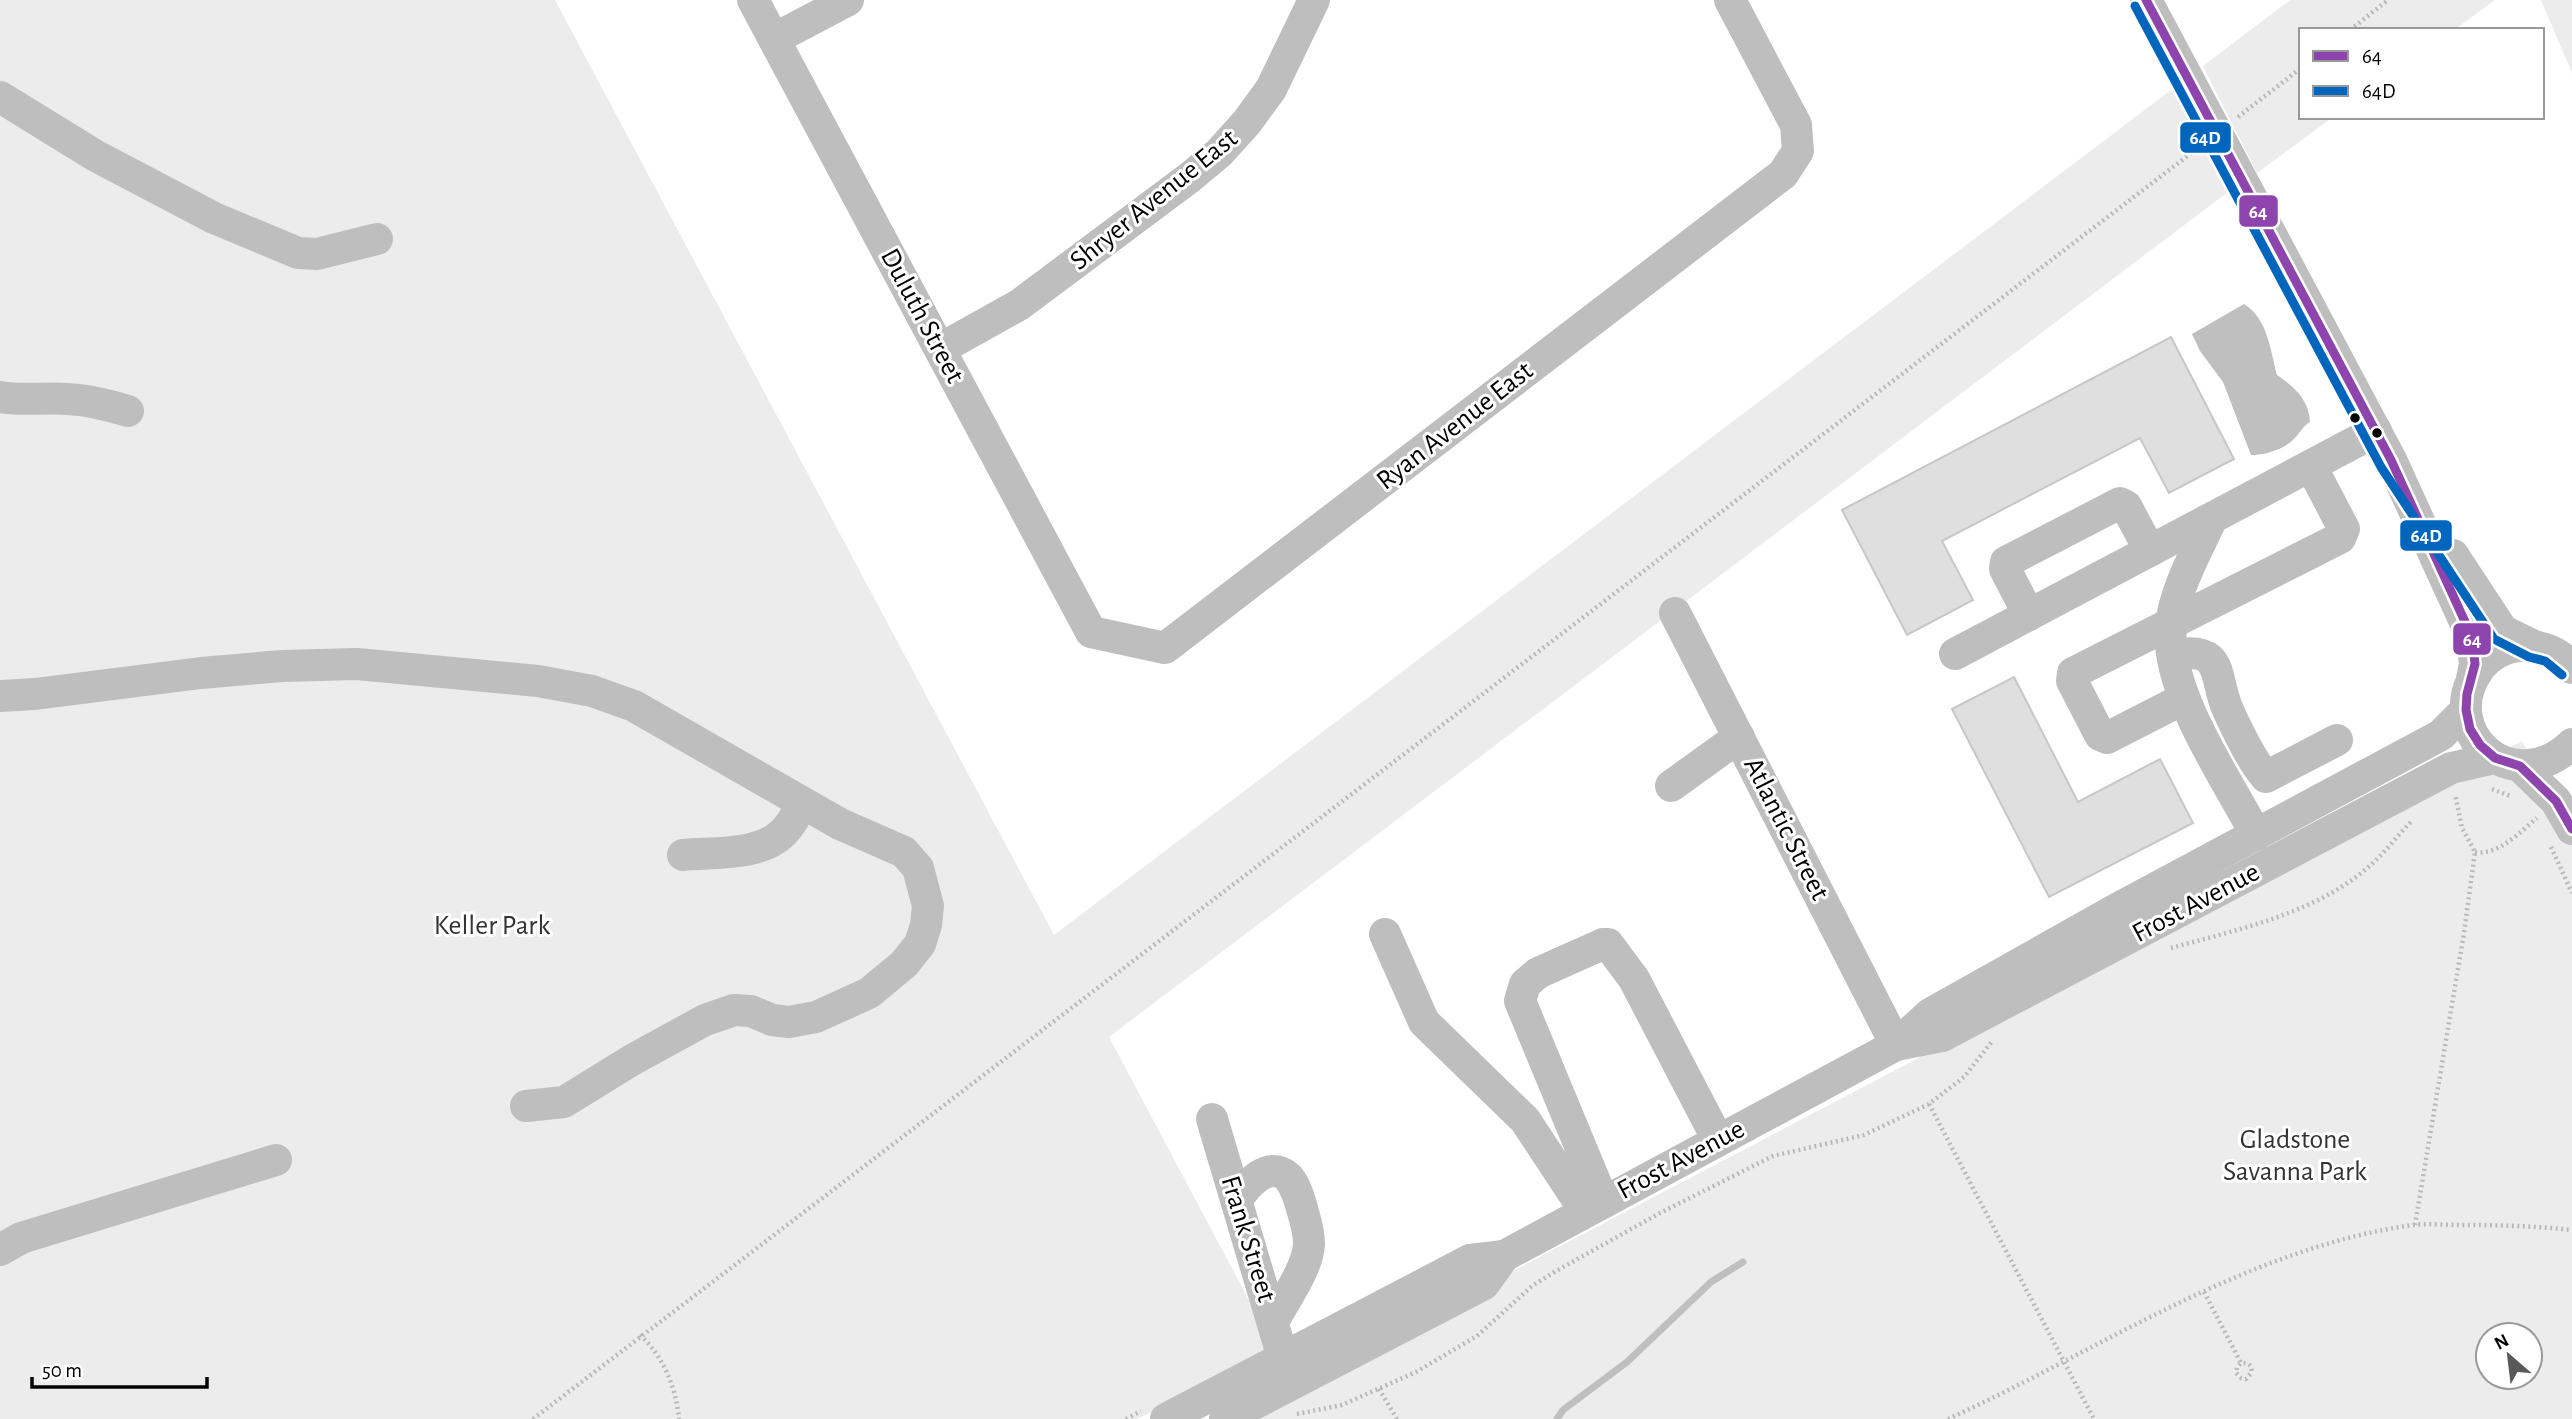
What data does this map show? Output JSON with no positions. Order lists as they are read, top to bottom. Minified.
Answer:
{"streets":{"street":["Shryer Avenue East","Duluth Street","Ryan Avenue East","Atlantic Street","Frost Avenue","Frank Street"]},"crossings":[["Shryer Avenue East","Duluth Street"],["Duluth Street","Ryan Avenue East"],["Atlantic Street","Frost Avenue"],["Frost Avenue","Frank Street"]],"parks":["Keller Park","Gladstone Savanna Park"],"lines":["transit line 64","transit line 64D"],"legend":["64","64D"],"scale_bar":"50 m","north":"top left"}
